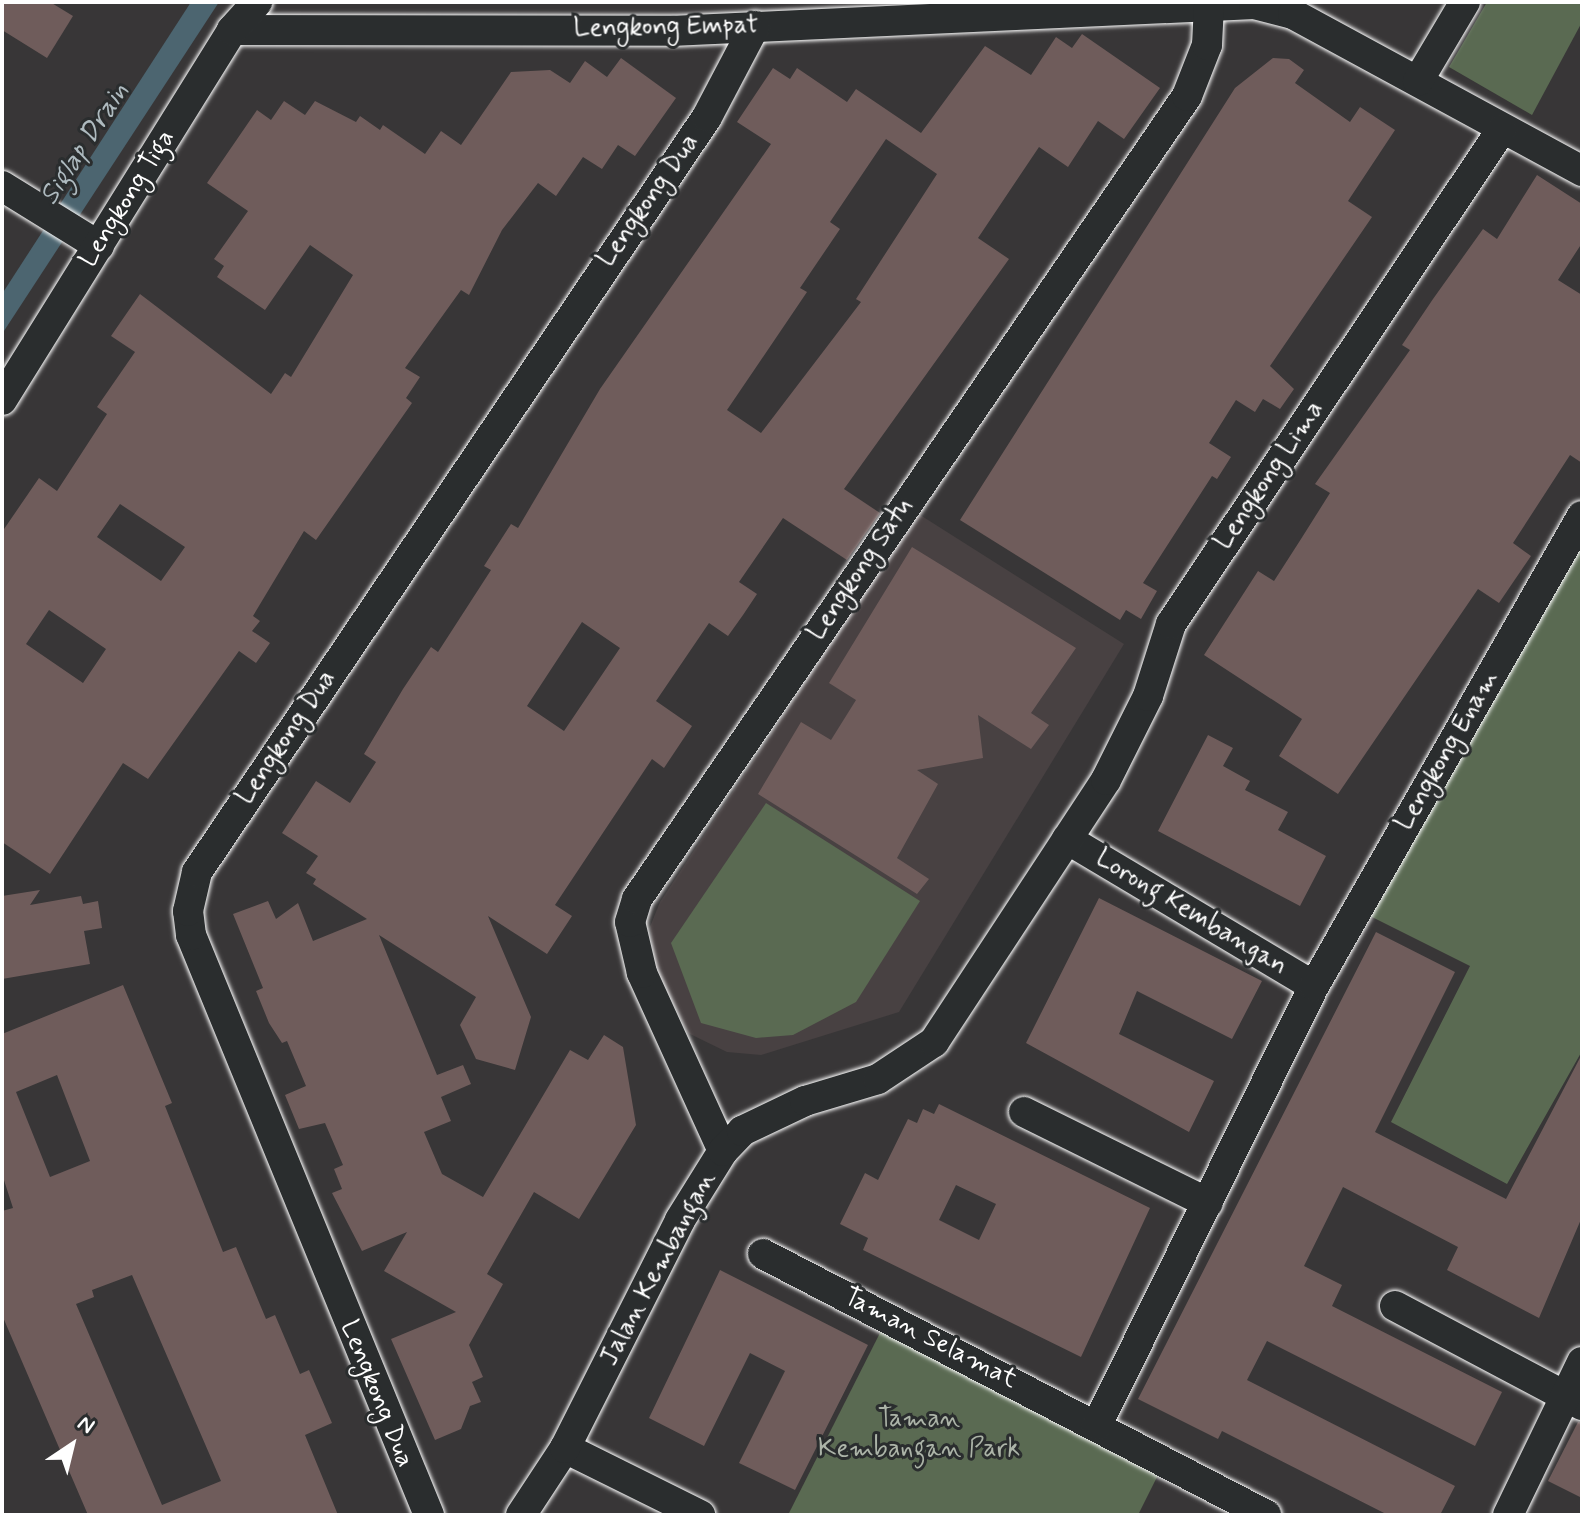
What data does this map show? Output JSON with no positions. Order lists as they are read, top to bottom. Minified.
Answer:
{"streets":{"street":["Lengkong Empat","Lengkong Tiga","Lengkong Dua","Lengkong Lima","Lengkong Satu","Lengkong Enam","Lorong Kembangan","Jalan Kembangan","Taman Selamat"]},"crossings":[["Lengkong Empat","Lengkong Tiga"],["Lengkong Empat","Lengkong Dua"],["Lengkong Empat","Lengkong Lima"],["Lengkong Empat","Lengkong Satu"],["Lengkong Lima","Lorong Kembangan"],["Lengkong Lima","Jalan Kembangan"],["Lengkong Satu","Jalan Kembangan"],["Lengkong Enam","Lorong Kembangan"],["Lorong Kembangan","Jalan Kembangan"],["Lorong Kembangan","Taman Selamat"]],"water":["Siglap Drain"],"parks":["Taman Kembangan Park"],"north":"top right"}
